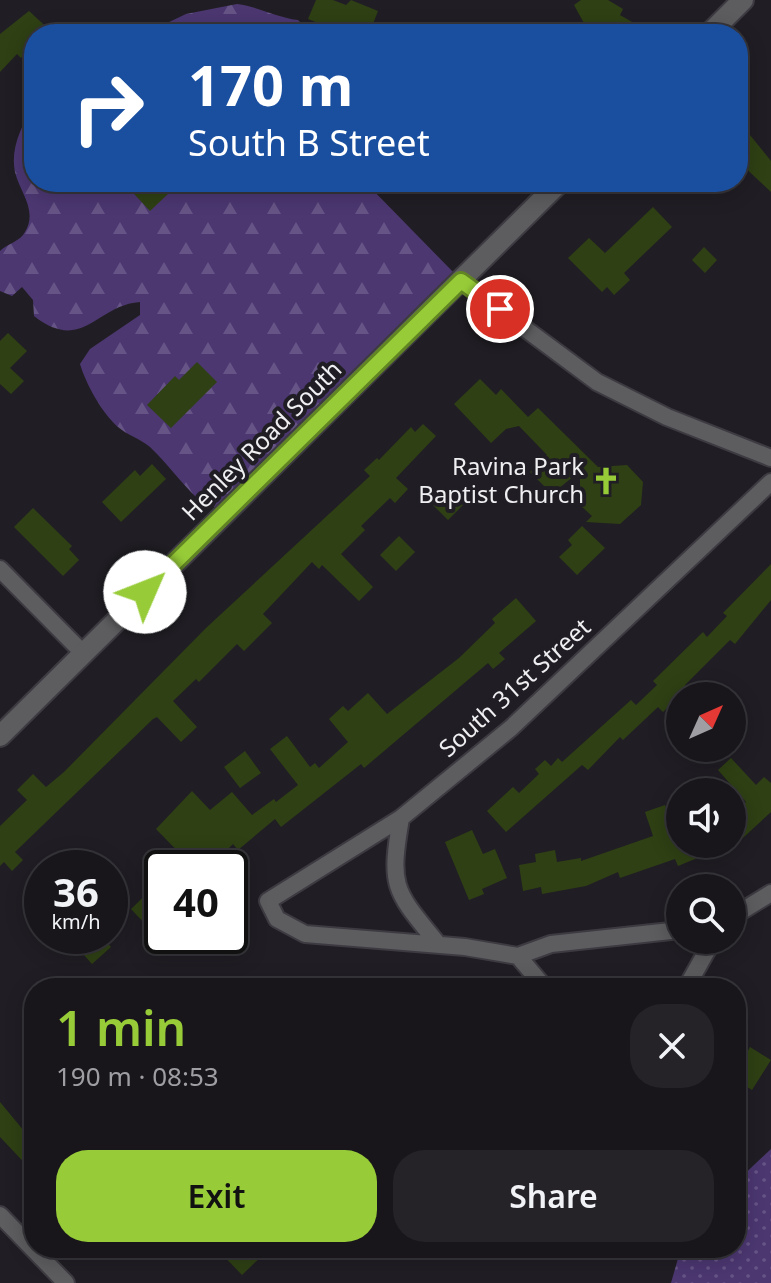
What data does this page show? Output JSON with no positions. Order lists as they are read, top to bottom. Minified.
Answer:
{"streets":{"street":["Henley Road South","South 31st Street"]},"places":{"church":["Ravina Park Baptist Church"]},"north":"top right","page":{"turn":["170 m","South B Street"],"speed":"36 km/h","limit":"40","heading":["1 min","190 m · 08:53"],"buttons":["Exit","Share"]}}
